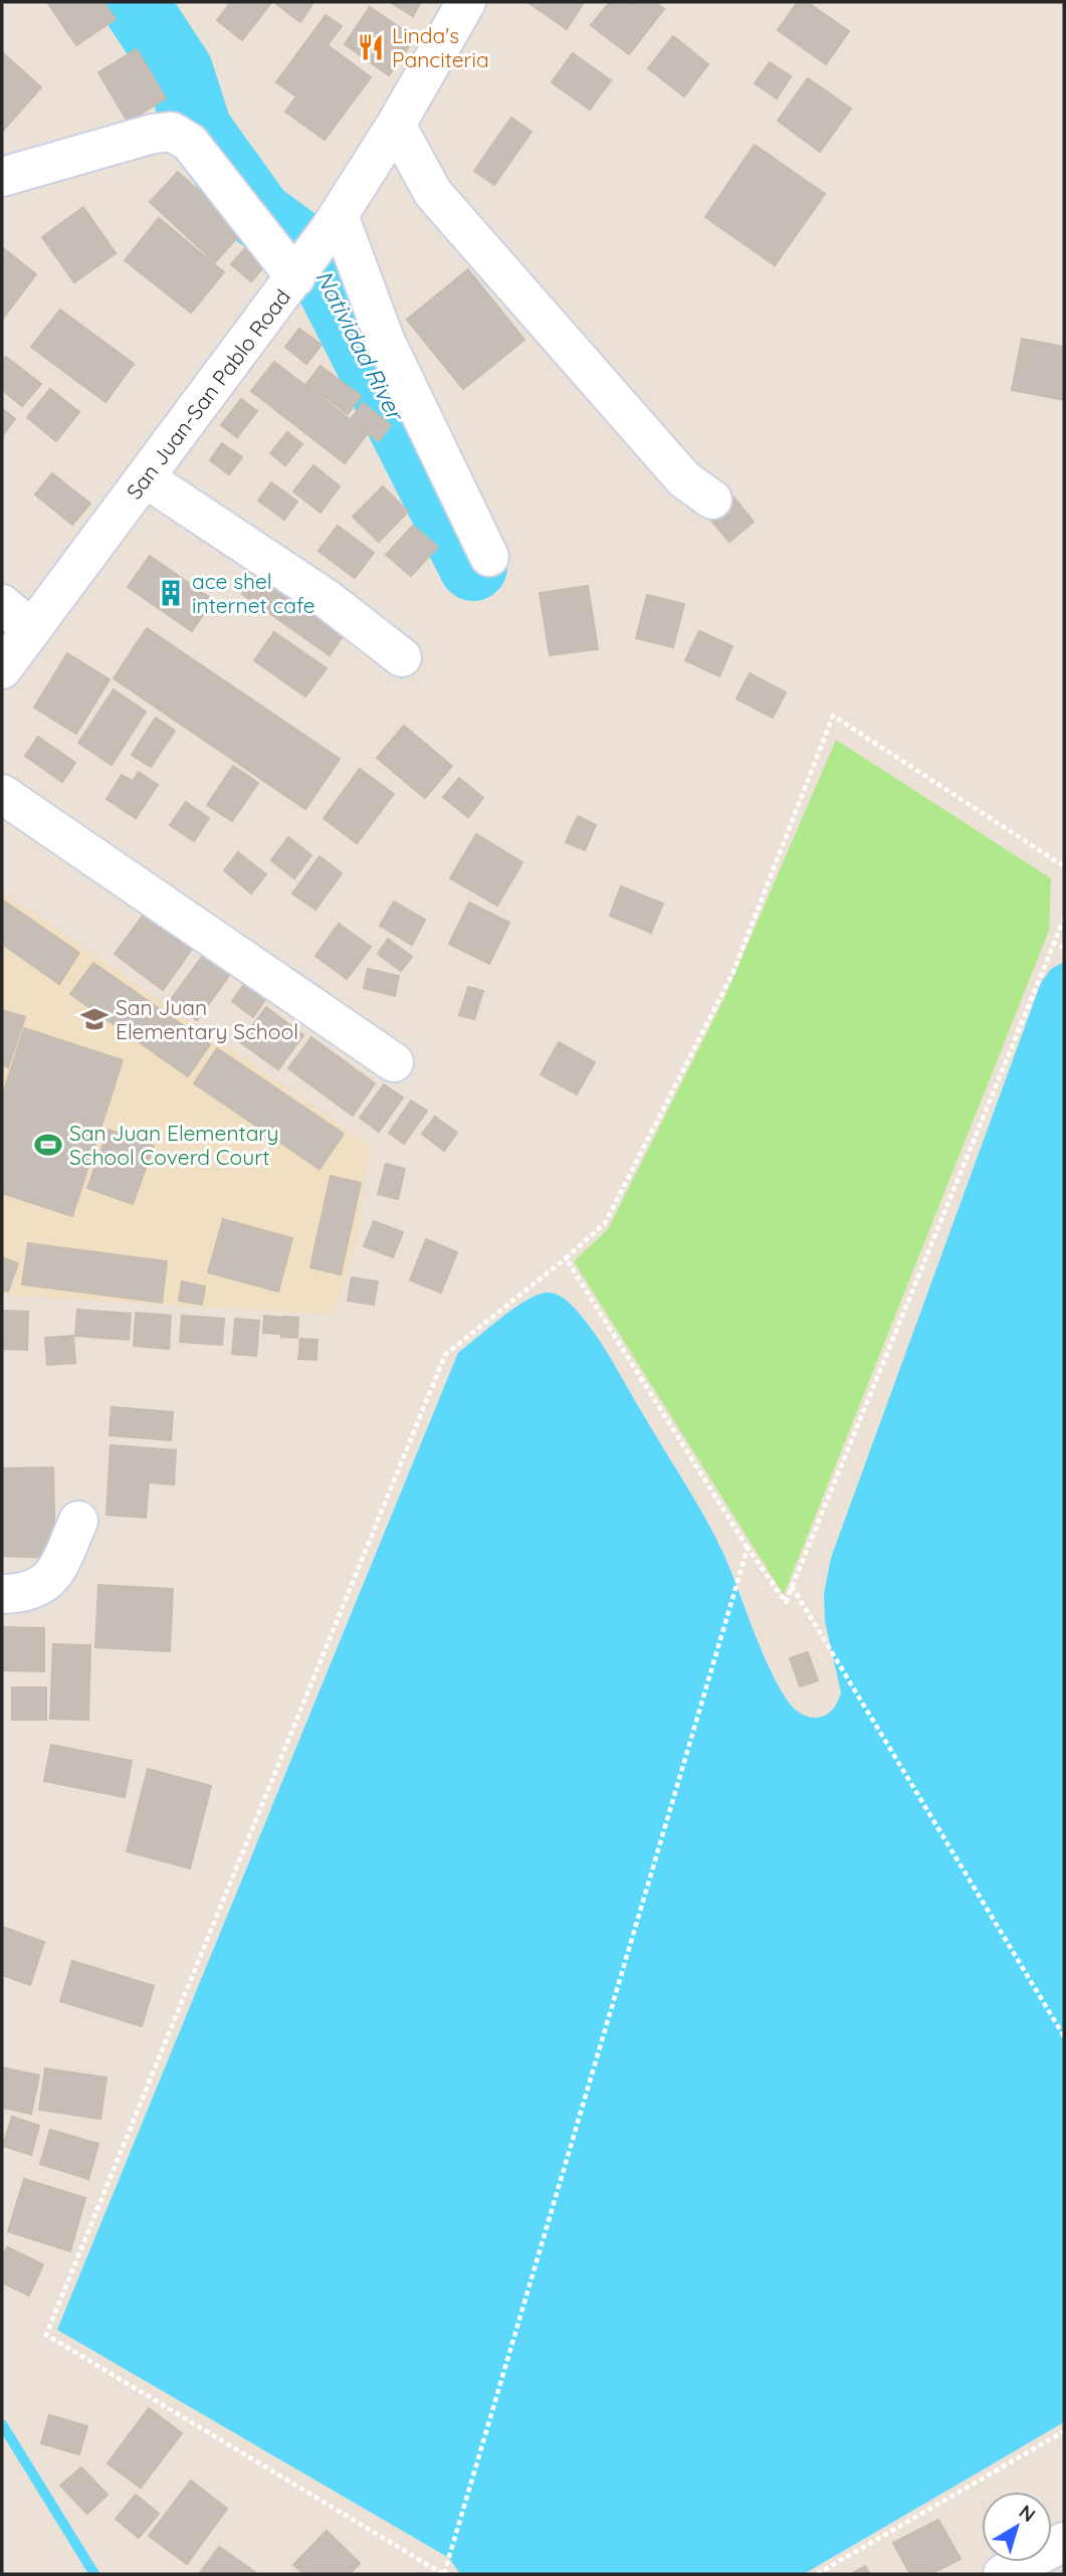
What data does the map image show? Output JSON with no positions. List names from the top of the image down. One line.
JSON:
{"streets":{"street":["San Juan-San Pablo Road"]},"water":["Natividad River"],"places":{"restaurant":["Linda's Panciteria"],"building":["ace shel internet cafe"],"school or university":["San Juan Elementary School"],"sports":["San Juan Elementary School Coverd Court"]},"north":"top right"}
